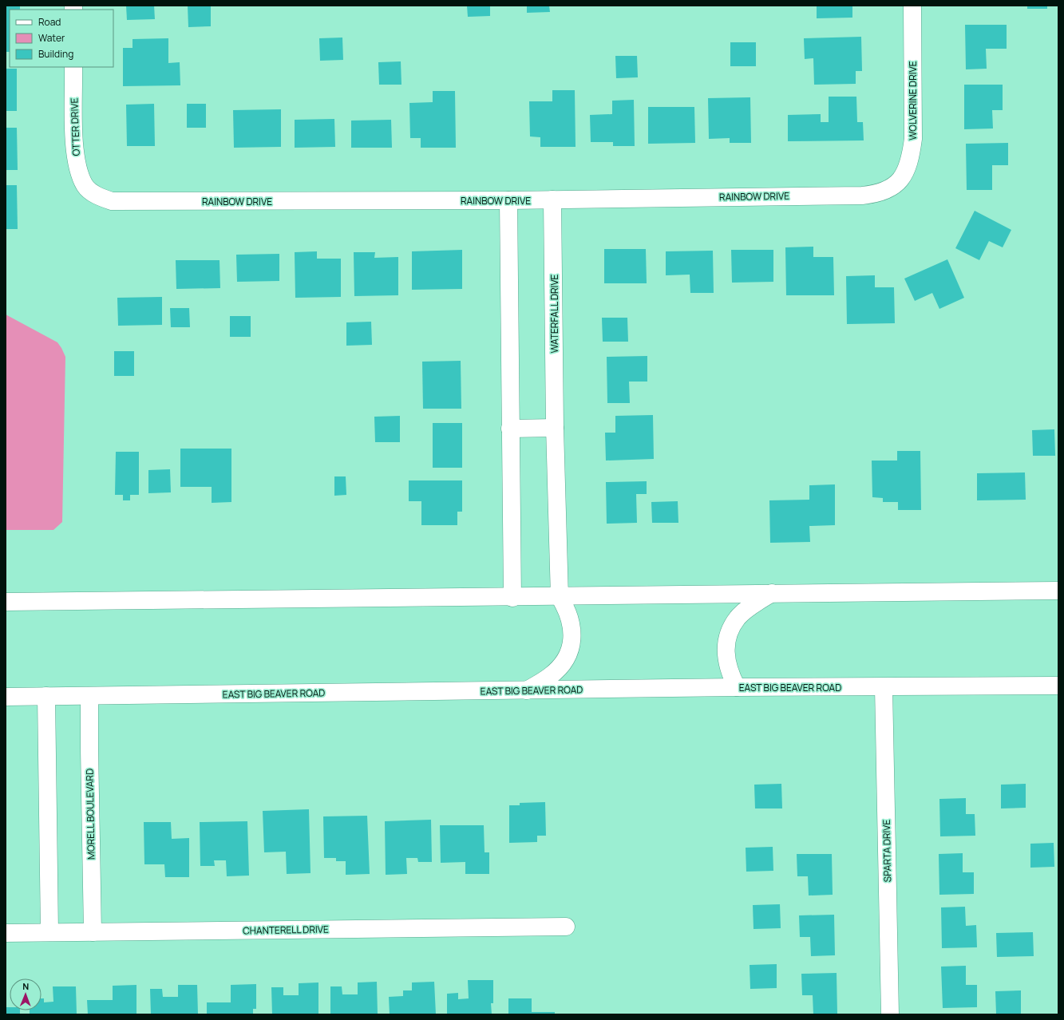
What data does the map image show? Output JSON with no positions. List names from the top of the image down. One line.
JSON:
{"streets":{"street":["WOLVERINE DRIVE","OTTER DRIVE","RAINBOW DRIVE","WATERFALL DRIVE","EAST BIG BEAVER ROAD","MORELL BOULEVARD","SPARTA DRIVE","CHANTERELL DRIVE"]},"crossings":[["WOLVERINE DRIVE","RAINBOW DRIVE"],["OTTER DRIVE","RAINBOW DRIVE"],["RAINBOW DRIVE","WATERFALL DRIVE"],["EAST BIG BEAVER ROAD","MORELL BOULEVARD"],["EAST BIG BEAVER ROAD","SPARTA DRIVE"],["MORELL BOULEVARD","CHANTERELL DRIVE"]],"legend":["Road","Water","Building"],"north":"top"}
